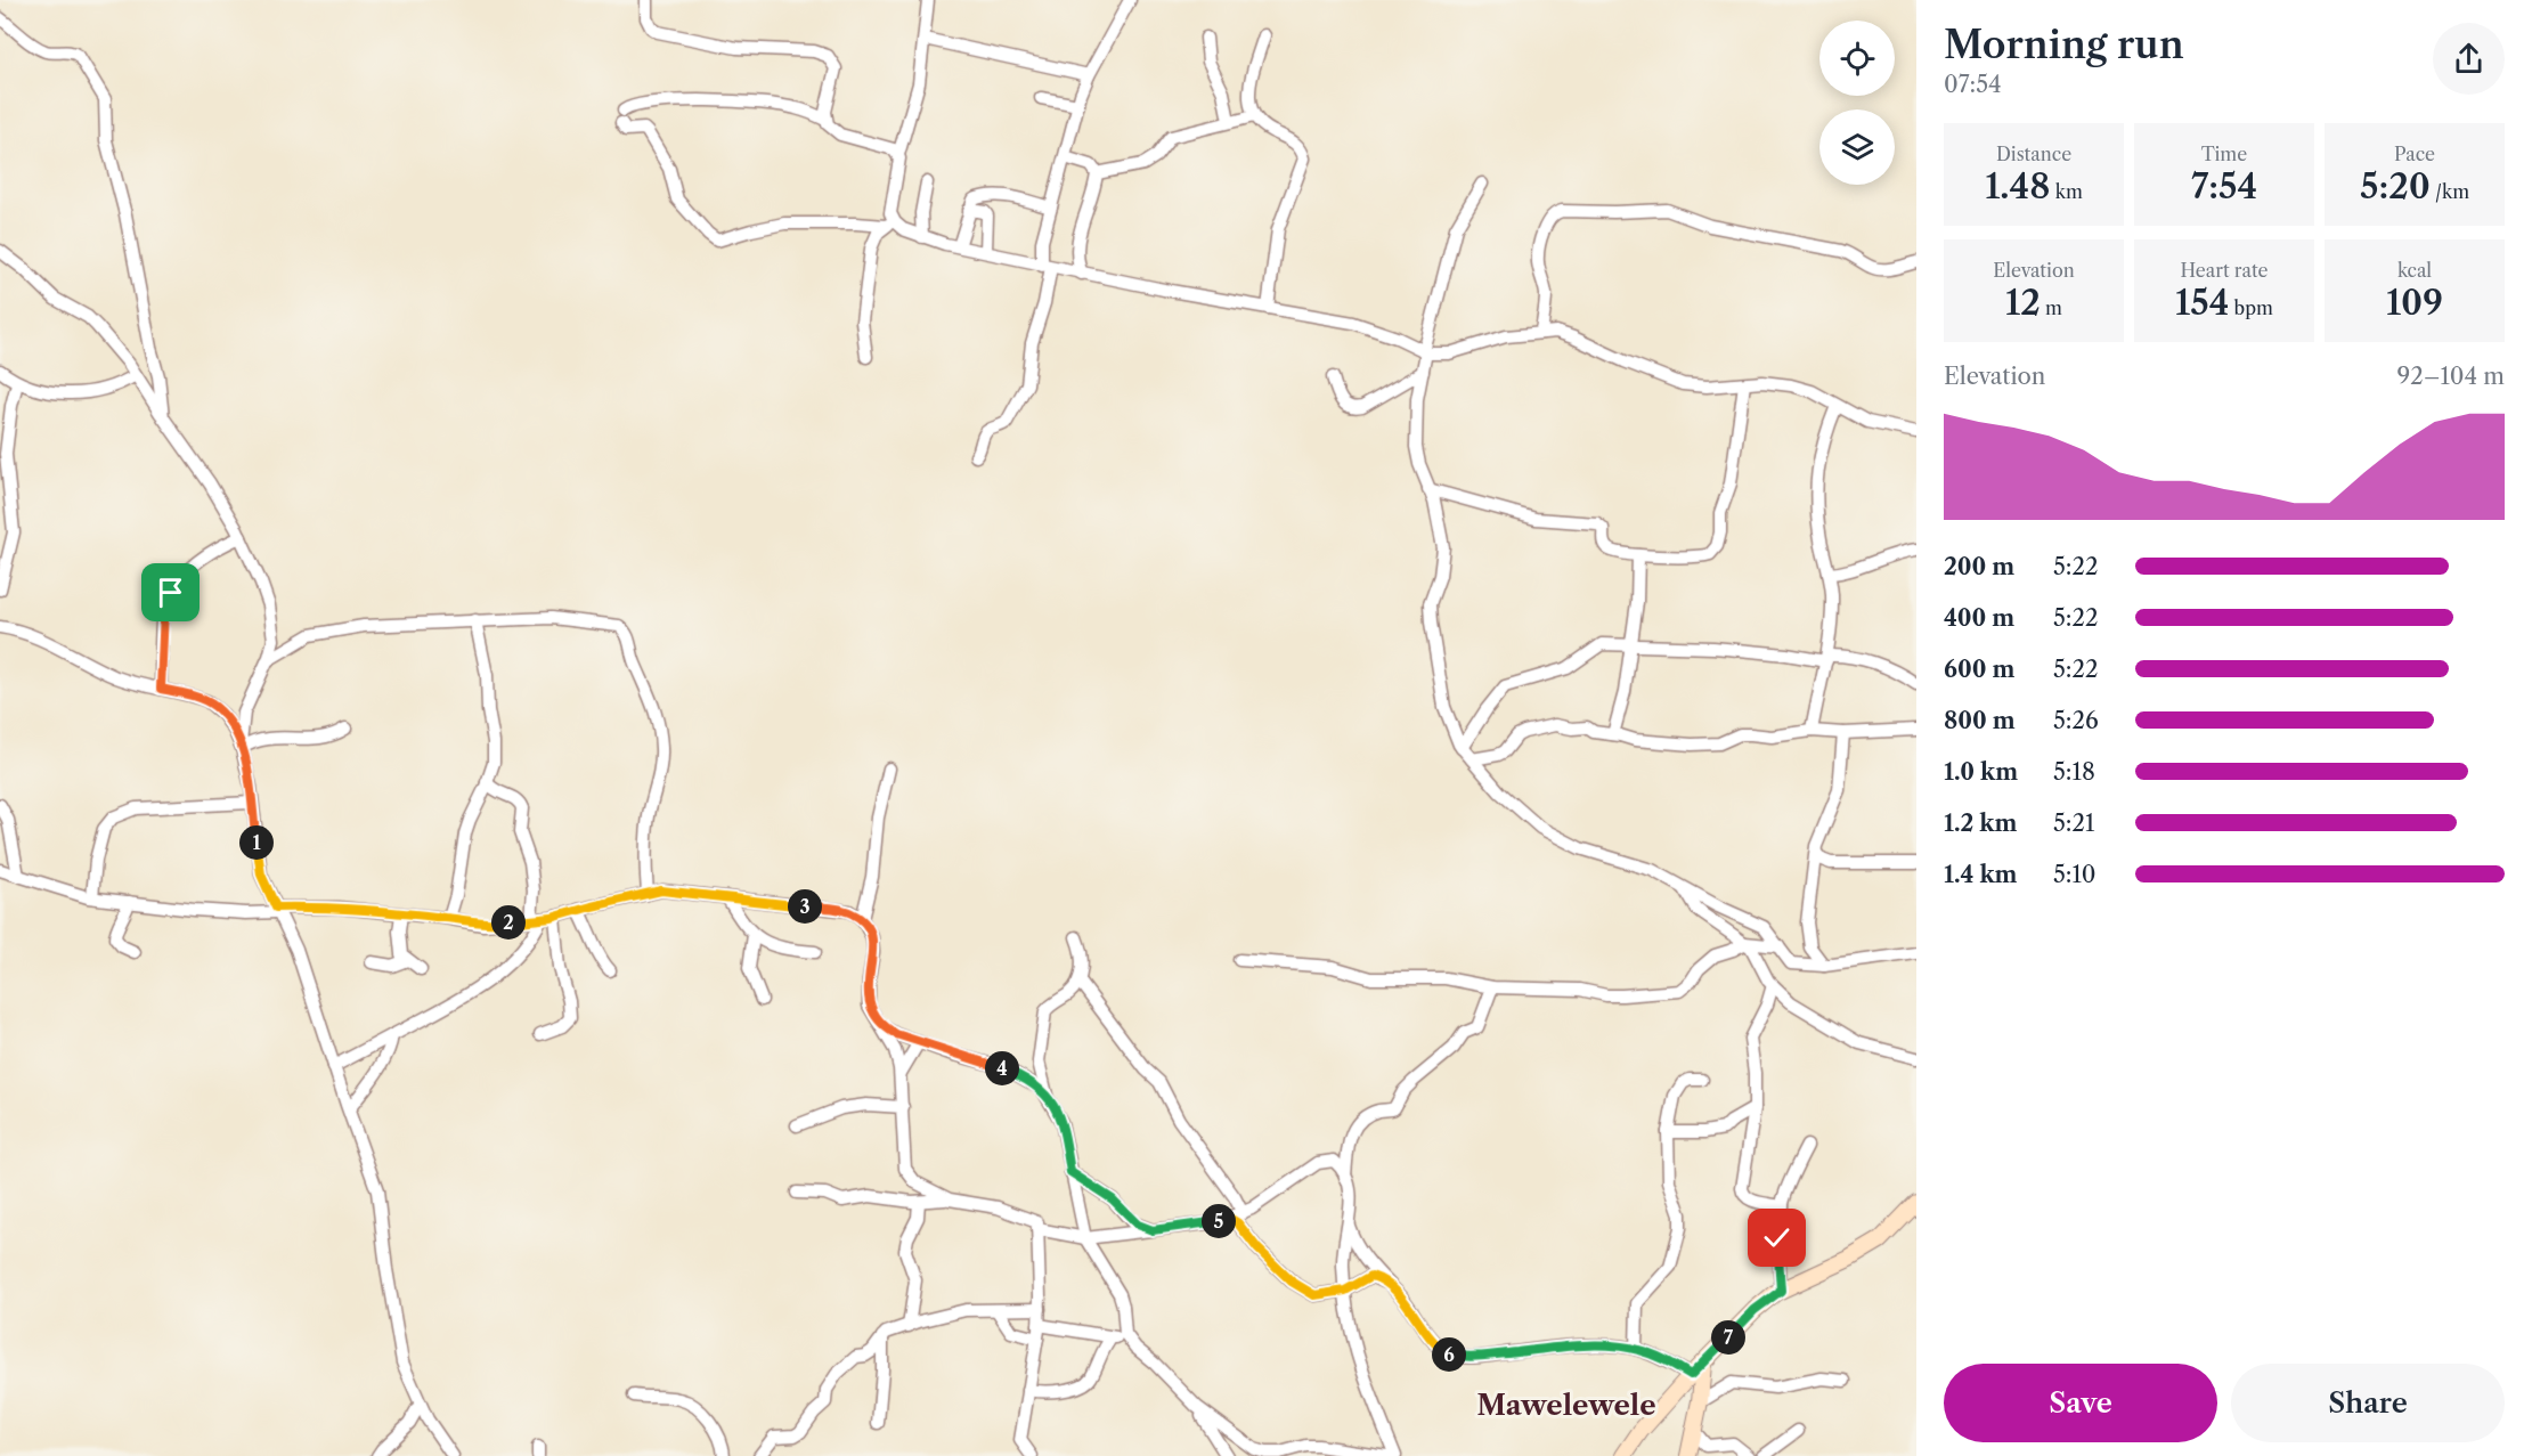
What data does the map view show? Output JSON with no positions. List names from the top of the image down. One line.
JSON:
{"districts":["Mawelewele"],"page":{"heading":["Morning run","07:54"],"stats":[["Distance","1.48 km"],["Time","7:54"],["Pace","5:20 /km"],["Elevation","12 m"],["Heart rate","154 bpm"],["kcal","109"]],"chart":["Elevation","92–104 m"],"list":[{"name":"200 m","note":"5:22"},{"name":"400 m","note":"5:22"},{"name":"600 m","note":"5:22"},{"name":"800 m","note":"5:26"},{"name":"1.0 km","note":"5:18"},{"name":"1.2 km","note":"5:21"},{"name":"1.4 km","note":"5:10"}],"pins":["1","3","2","4","5","7","6"],"buttons":["Save","Share"]}}
